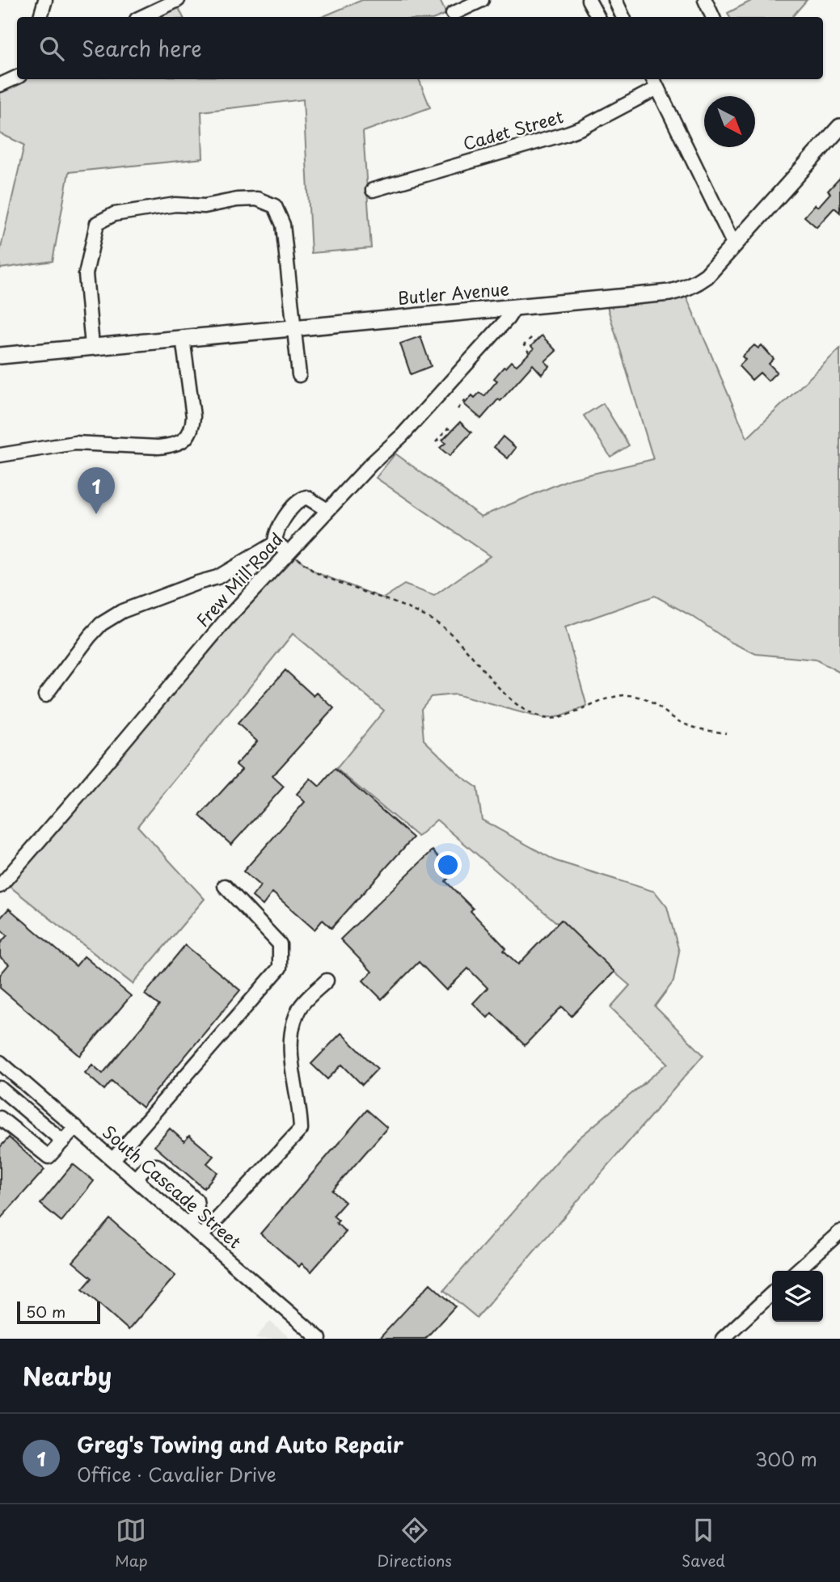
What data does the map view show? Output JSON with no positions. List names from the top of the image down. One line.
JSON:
{"streets":{"main road":["Butler Avenue"],"street":["Cadet Street","Frew Mill Road","South Cascade Street"]},"crossings":[["Butler Avenue","Frew Mill Road"]],"scale_bar":"50 m","north":"bottom right","page":{"search":"Search here","pins":"1","scale":"50 m","heading":"Nearby","list":[{"mark":"1","name":"Greg's Towing and Auto Repair","note":"Office · Cavalier Drive","value":"300 m"}],"nav":["Map","Directions","Saved"]}}
